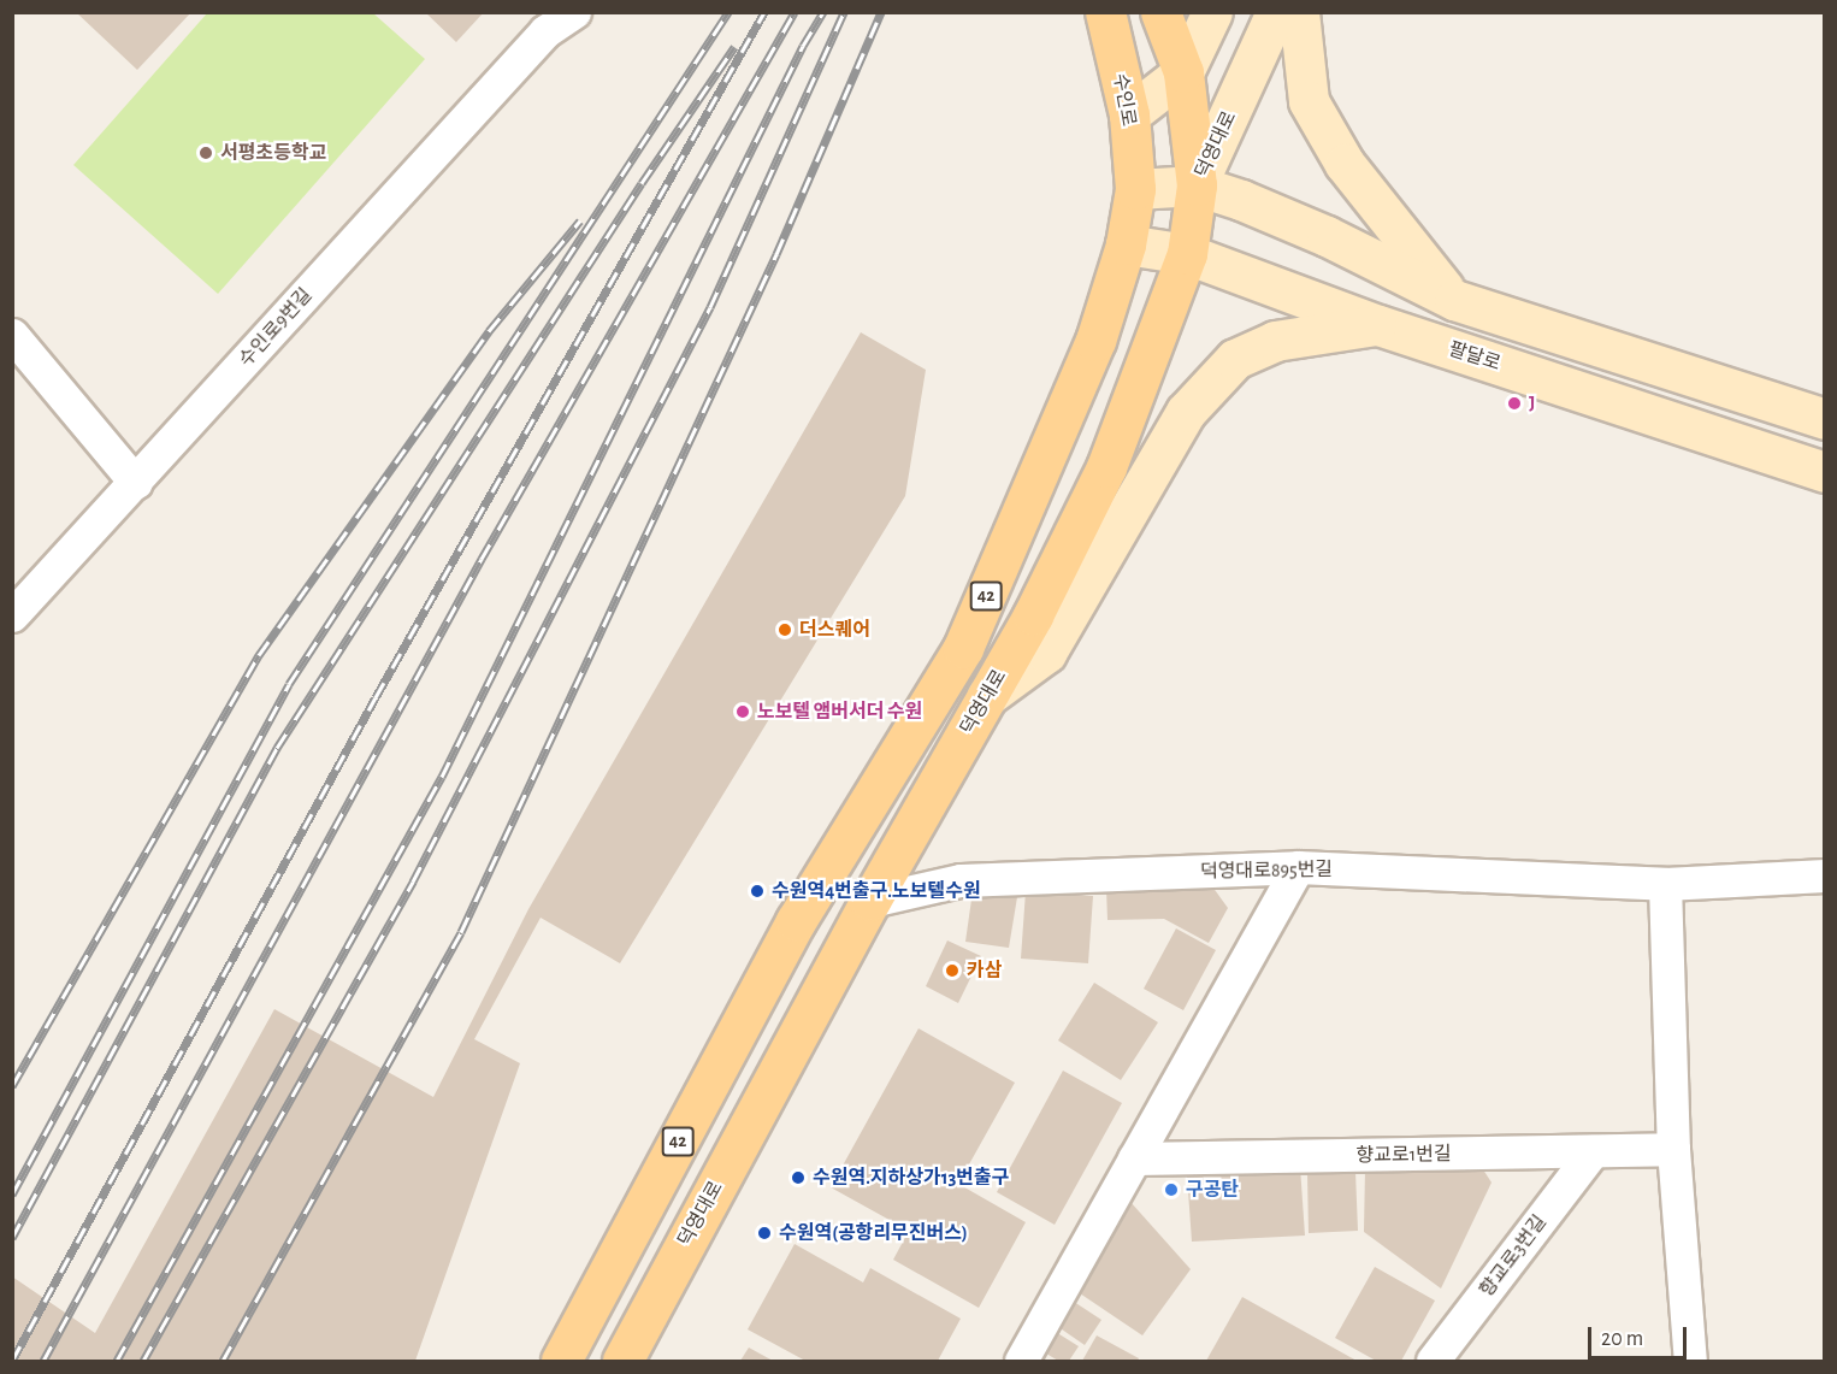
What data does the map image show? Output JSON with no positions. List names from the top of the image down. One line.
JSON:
{"streets":{"main road":["수인로","덕영대로","팔달로","42"],"street":["수인로9번길","덕영대로895번길","향교로1번길","향교로3번길"]},"crossings":[["수인로","42"],["덕영대로","팔달로"],["덕영대로","42"],["덕영대로","덕영대로895번길"],["팔달로","42"],["향교로1번길","향교로3번길"]],"places":["서평초등학교","J","더스퀘어","노보텔 앰버서더 수원","수원역4번출구.노보텔수원","카삼","수원역.지하상가13번출구","구공탄","수원역(공항리무진버스)"],"scale_bar":"20 m"}
